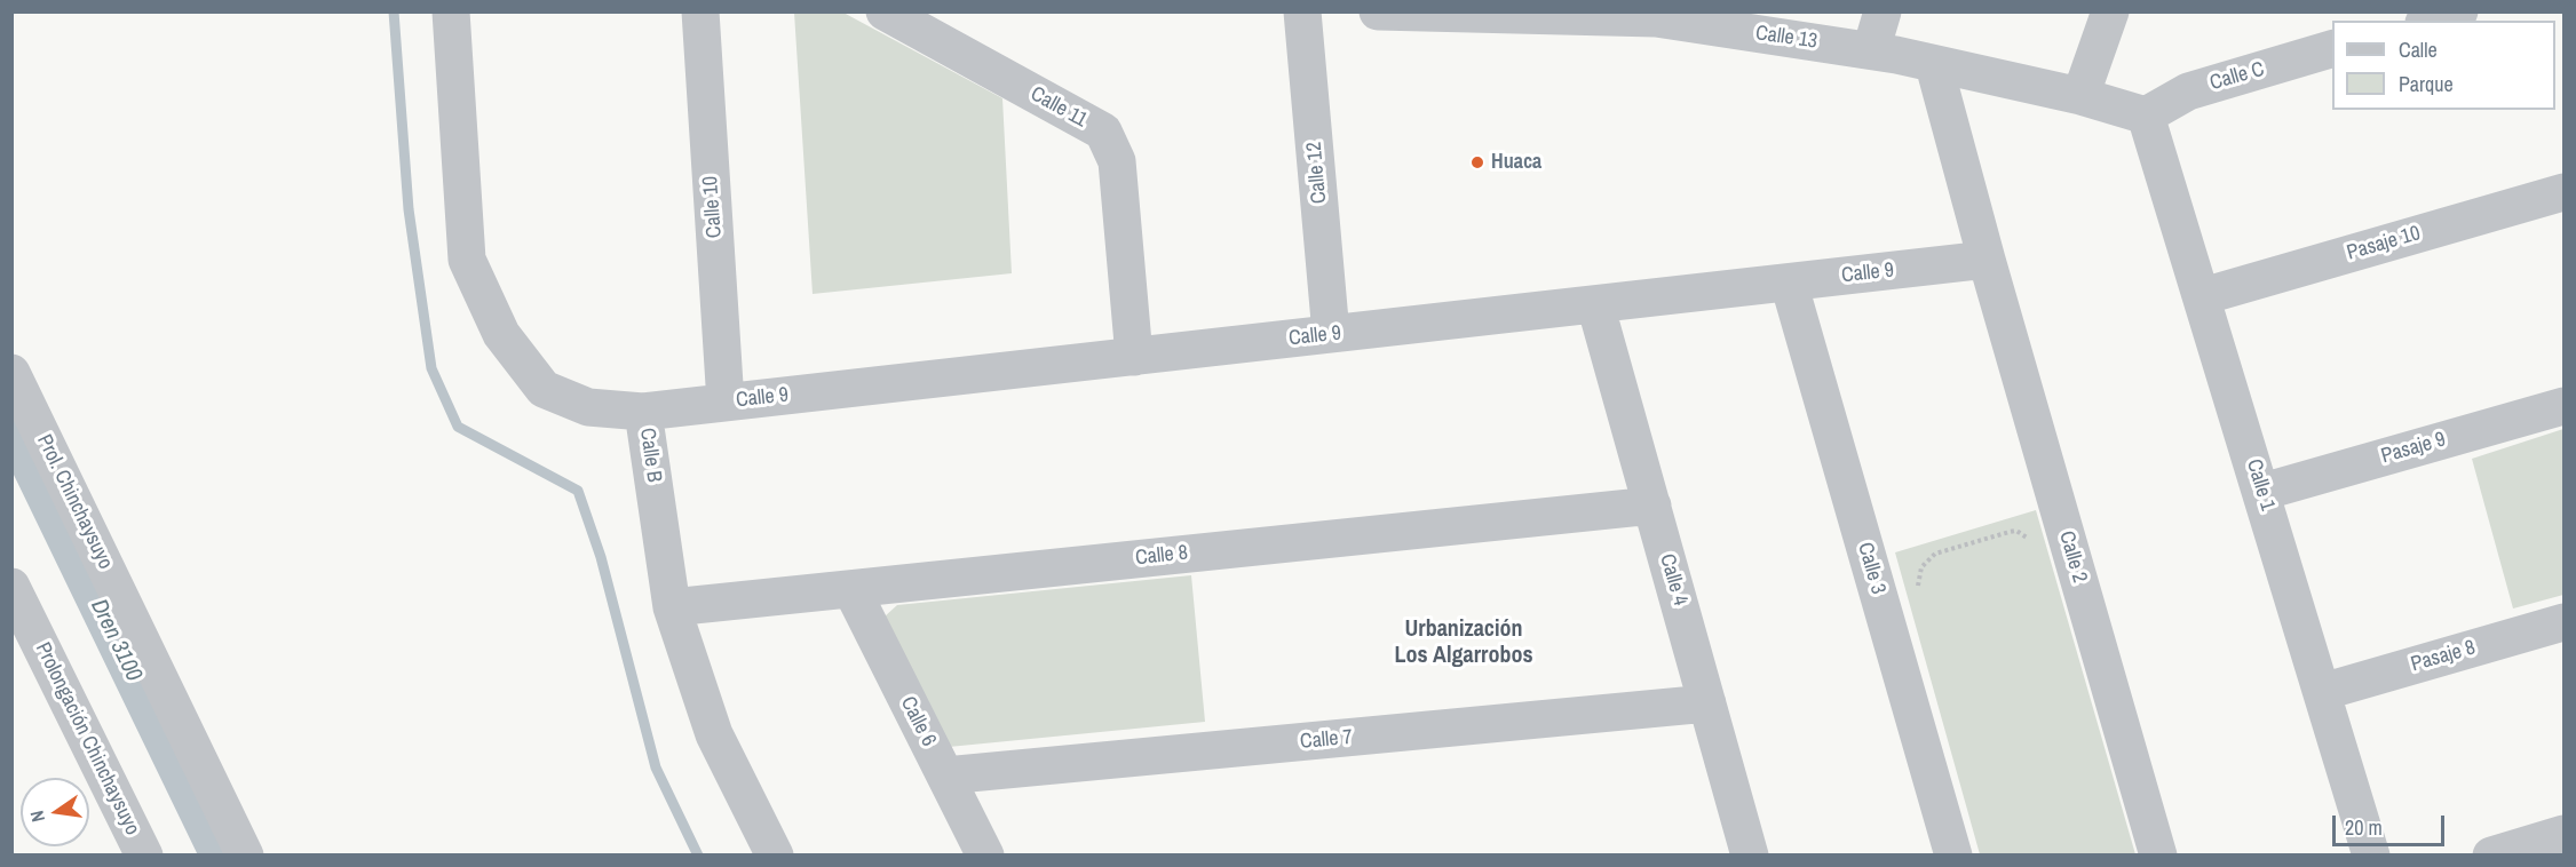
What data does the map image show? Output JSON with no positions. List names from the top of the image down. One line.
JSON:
{"streets":{"street":["Calle 13","Calle C","Calle 11","Calle 12","Calle 10","Pasaje 10","Calle 9","Pasaje 9","Calle B","Calle 1","Prol. Chinchaysuyo","Calle 8","Calle 2","Calle 3","Calle 4","Pasaje 8","Calle 6","Prolongación Chinchaysuyo","Calle 7"]},"crossings":[["Calle 13","Calle C"],["Calle 13","Calle 1"],["Calle 13","Calle 2"],["Calle C","Calle 1"],["Calle 11","Calle 9"],["Calle 12","Calle 9"],["Calle 10","Calle 9"],["Pasaje 10","Calle 1"],["Calle 9","Calle B"],["Calle 9","Calle 2"],["Calle 9","Calle 3"],["Calle 9","Calle 4"],["Pasaje 9","Calle 1"],["Calle B","Calle 8"],["Calle 1","Pasaje 8"],["Calle 8","Calle 4"],["Calle 8","Calle 6"],["Calle 4","Calle 7"],["Calle 6","Calle 7"]],"districts":["Urbanización Los Algarrobos"],"water":["Dren 3100"],"places":["Huaca"],"legend":["Calle","Parque"],"scale_bar":"20 m","north":"left"}
